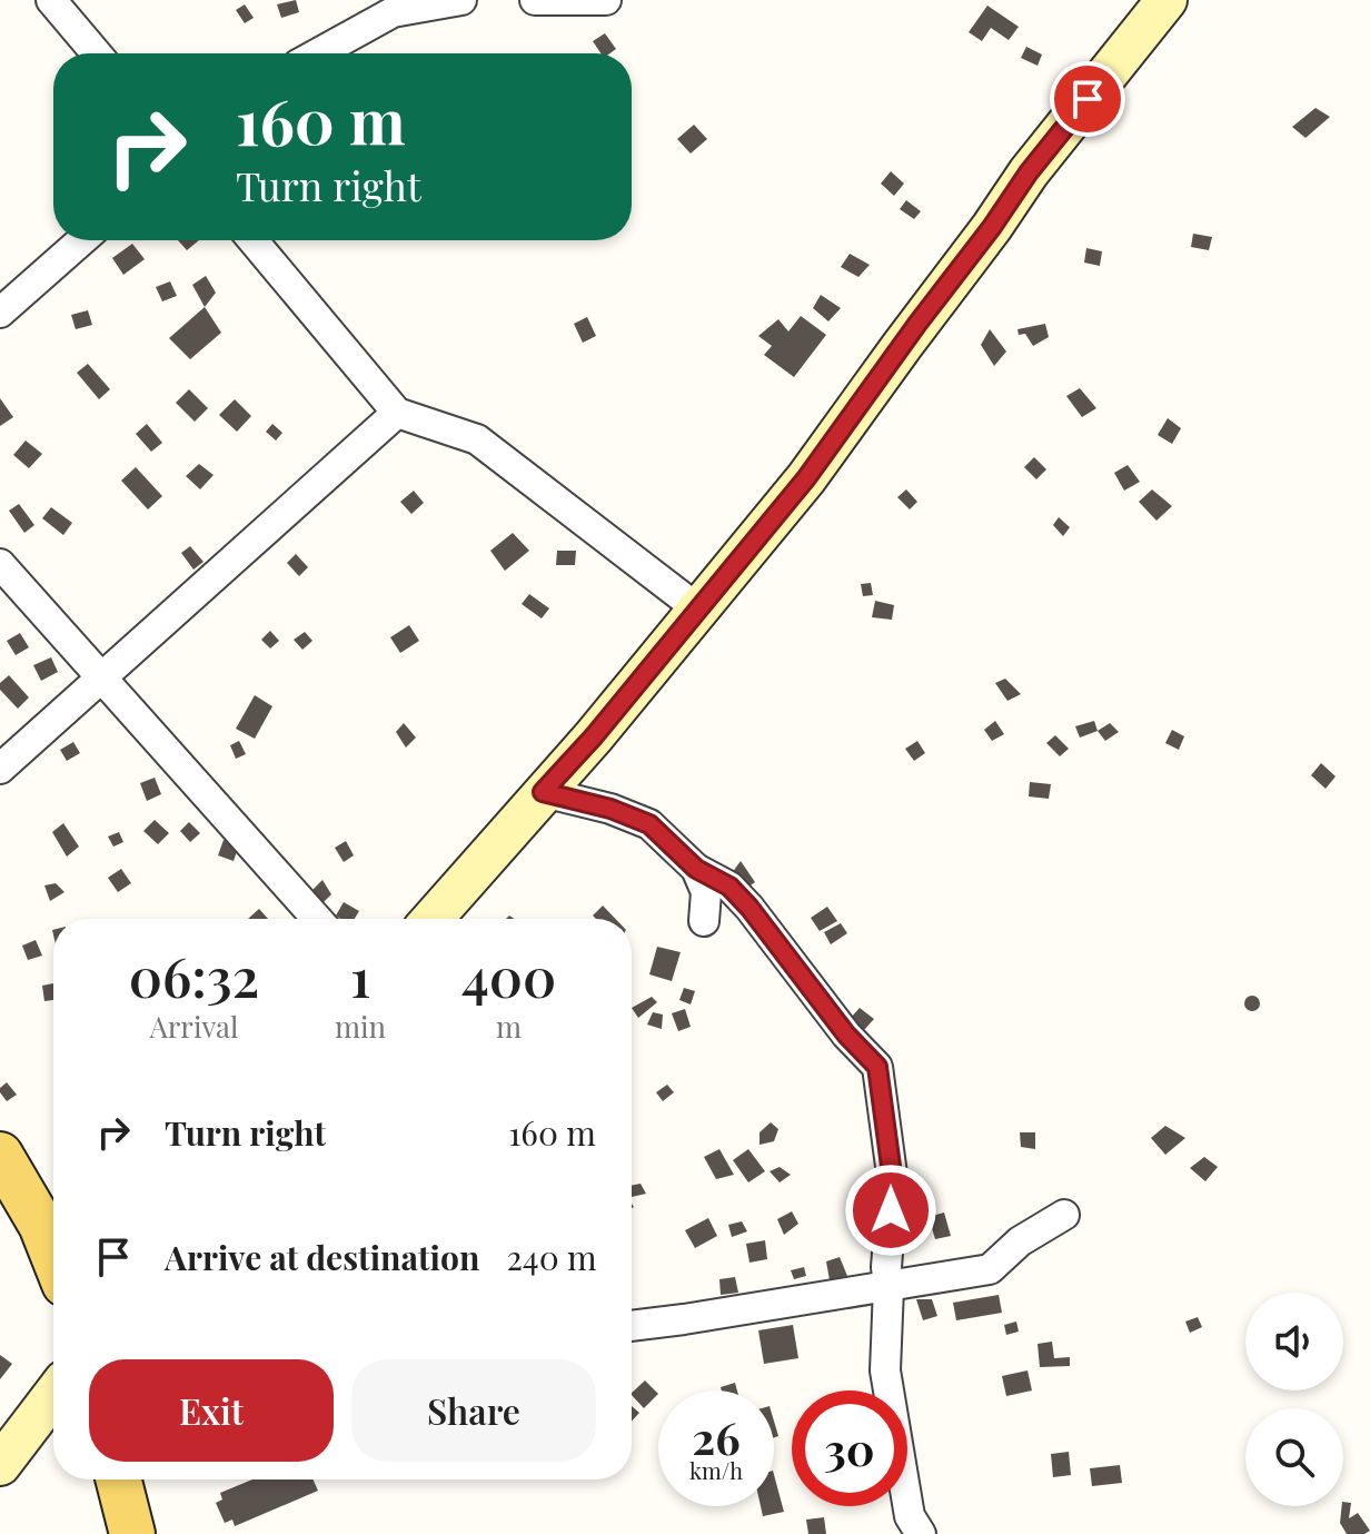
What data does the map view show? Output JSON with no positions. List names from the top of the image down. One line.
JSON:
{"page":{"turn":["160 m","Turn right"],"eta":["06:32","Arrival","1","min","400","m"],"list":[{"name":"Turn right","value":"160 m"},{"name":"Arrive at destination","value":"240 m"}],"buttons":["Exit","Share"],"speed":"26 km/h","limit":"30"}}
